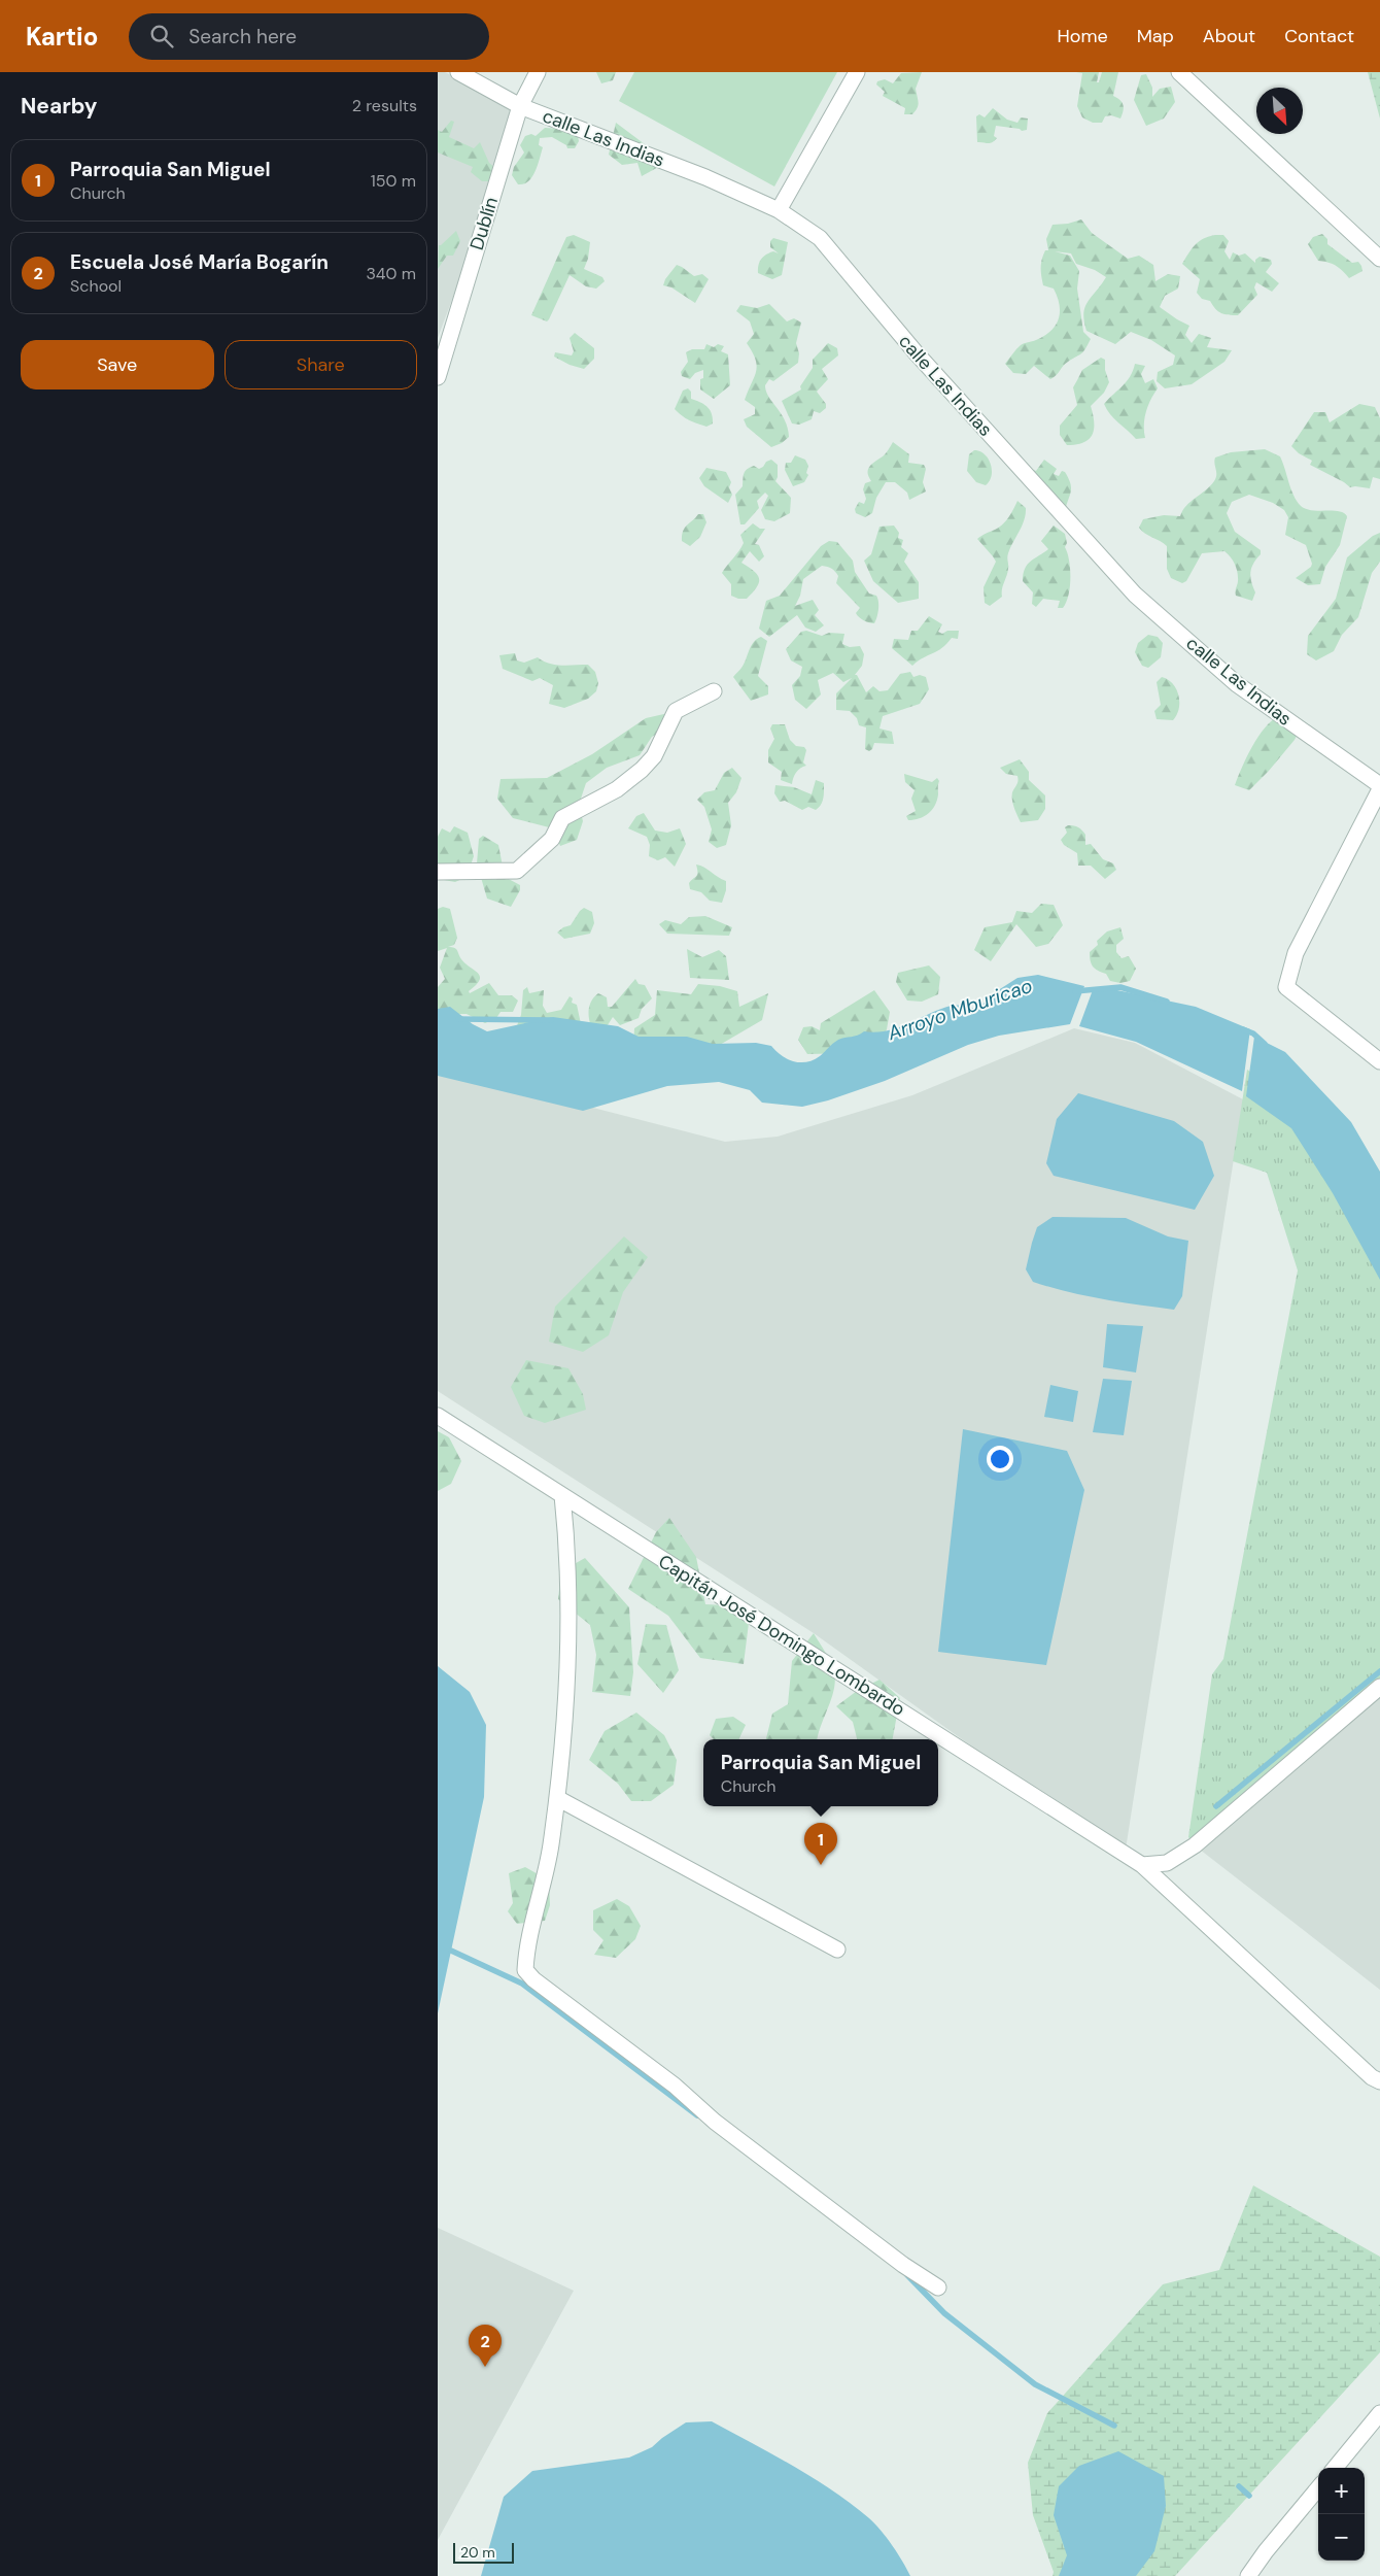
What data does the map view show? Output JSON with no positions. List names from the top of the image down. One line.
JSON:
{"streets":{"street":["calle Las Indias","Dublín","Capitán José Domingo Lombardo"]},"crossings":[["calle Las Indias","Dublín"]],"water":["Arroyo Mburicao"],"scale_bar":"20 m","north":"bottom right","page":{"header":"Kartio","search":"Search here","nav":["Home","Map","About","Contact"],"heading":["Nearby","2 results"],"list":[{"mark":"1","name":"Parroquia San Miguel","note":"Church","value":"150 m"},{"mark":"2","name":"Escuela José María Bogarín","note":"School","value":"340 m"}],"buttons":["Save","Share"],"popup":["Parroquia San Miguel","Church"],"pins":["1","2"],"map_buttons":["+","−"],"scale":"20 m"}}
